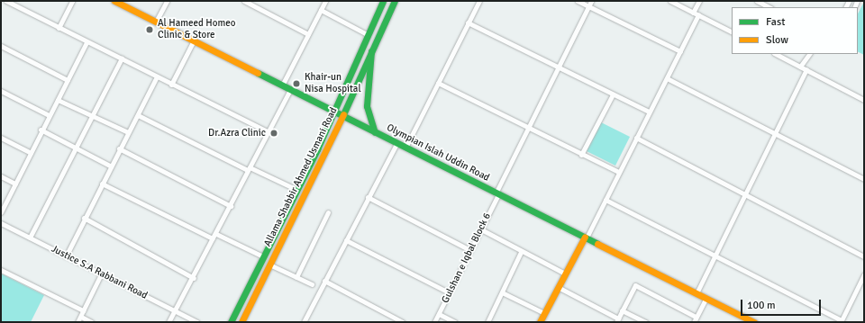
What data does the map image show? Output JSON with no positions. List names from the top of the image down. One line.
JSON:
{"streets":{"street":["Olympian Islah Uddin Road","Allama Shabbir Ahmed Usmani Road","Gulshan e Iqbal Block 6","Justice S.A Rabbani Road"]},"crossings":[["Olympian Islah Uddin Road","Allama Shabbir Ahmed Usmani Road"],["Olympian Islah Uddin Road","Gulshan e Iqbal Block 6"]],"places":["Al Hameed Homeo Clinic & Store","Khair-un Nisa Hospital","Dr.Azra Clinic"],"legend":["Fast","Slow"],"scale_bar":"100 m"}
